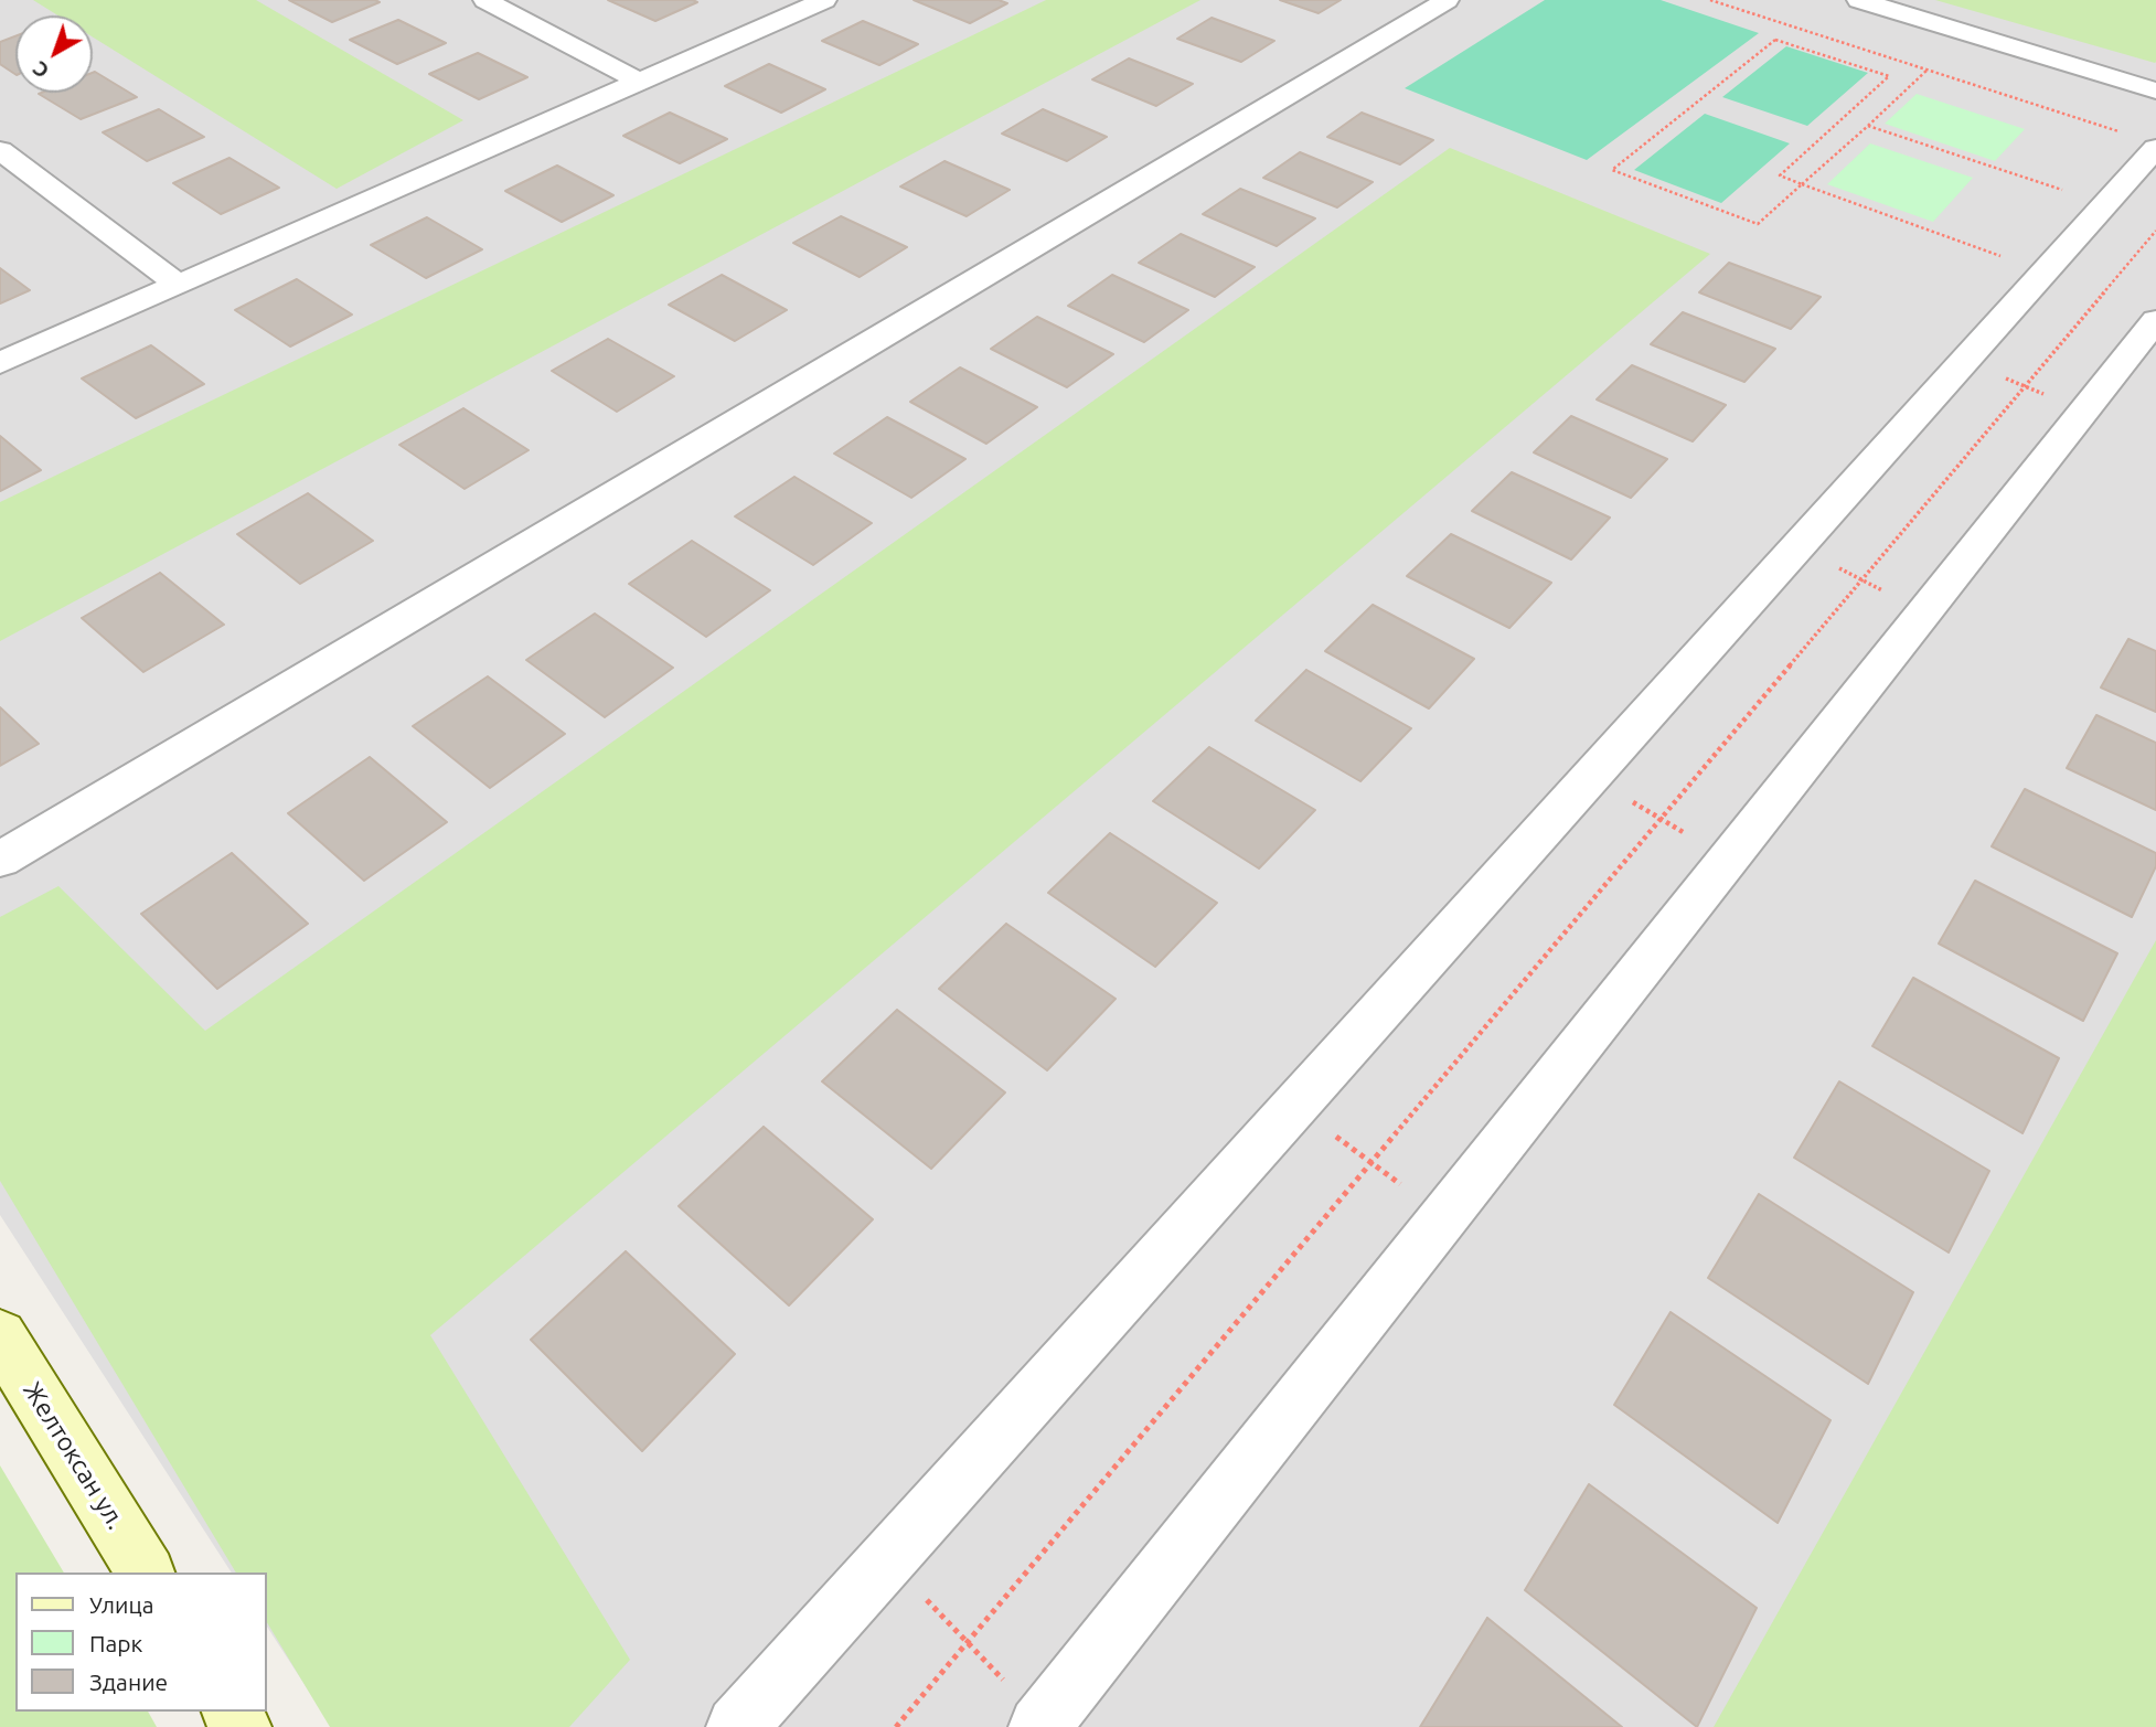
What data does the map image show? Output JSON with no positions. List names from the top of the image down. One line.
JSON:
{"streets":{"street":["Желтоксан ул."]},"legend":["Улица","Парк","Здание"],"north":"bottom left"}
